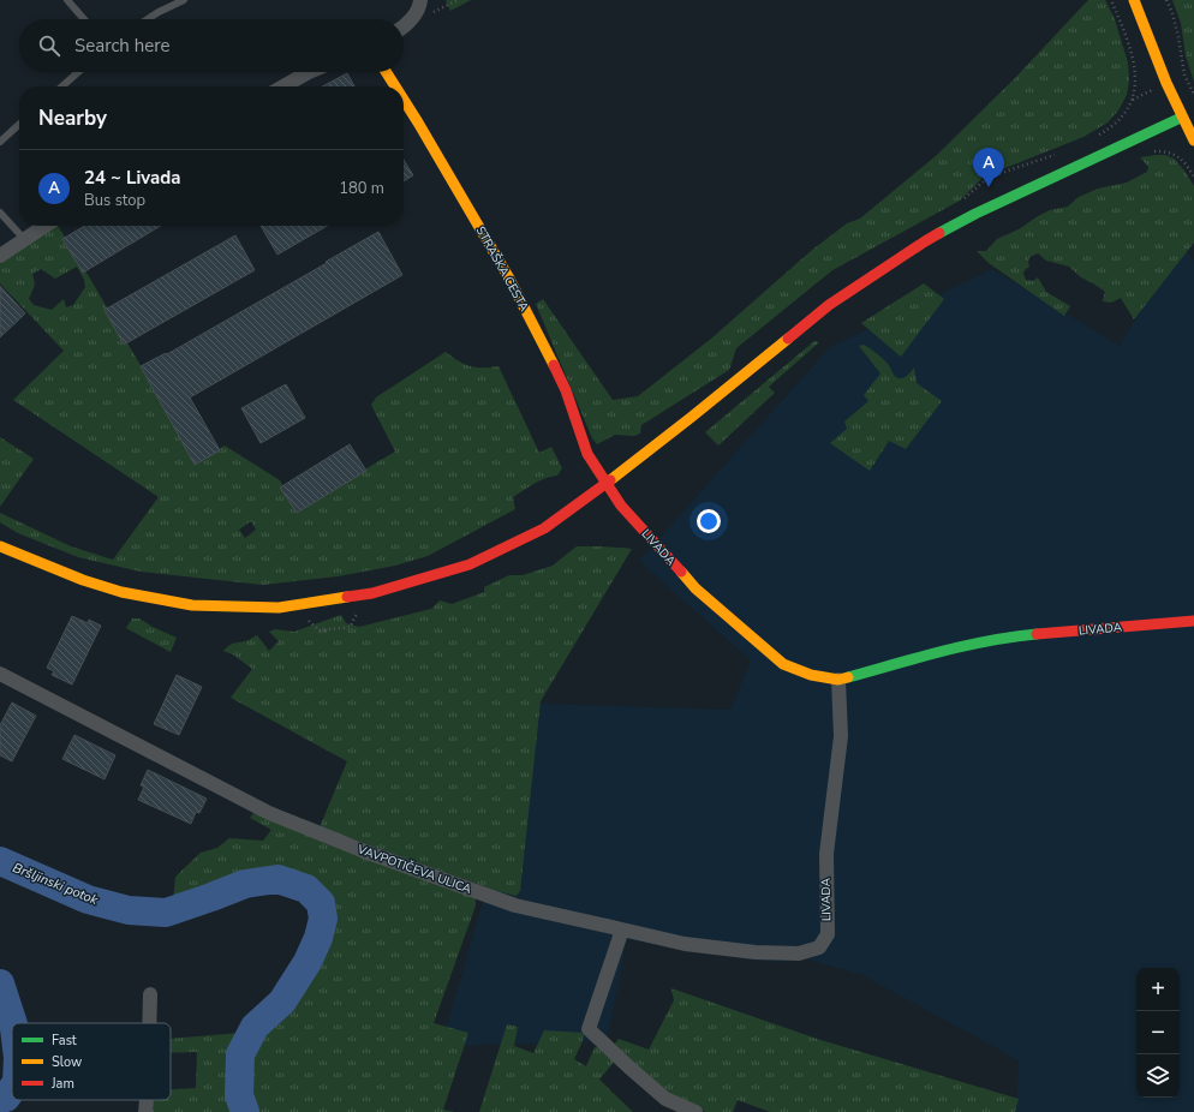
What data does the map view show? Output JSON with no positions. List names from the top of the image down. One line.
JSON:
{"streets":{"street":["STRAŠKA CESTA","LIVADA","VAVPOTIČEVA ULICA"]},"crossings":[["STRAŠKA CESTA","LIVADA"],["LIVADA","VAVPOTIČEVA ULICA"]],"water":["Bršljinski potok"],"legend":["Fast","Slow","Jam"],"page":{"search":"Search here","heading":"Nearby","pins":"A","list":[{"mark":"A","name":"24 ~ Livada","note":"Bus stop","value":"180 m"}],"map_buttons":["+","−"]}}
